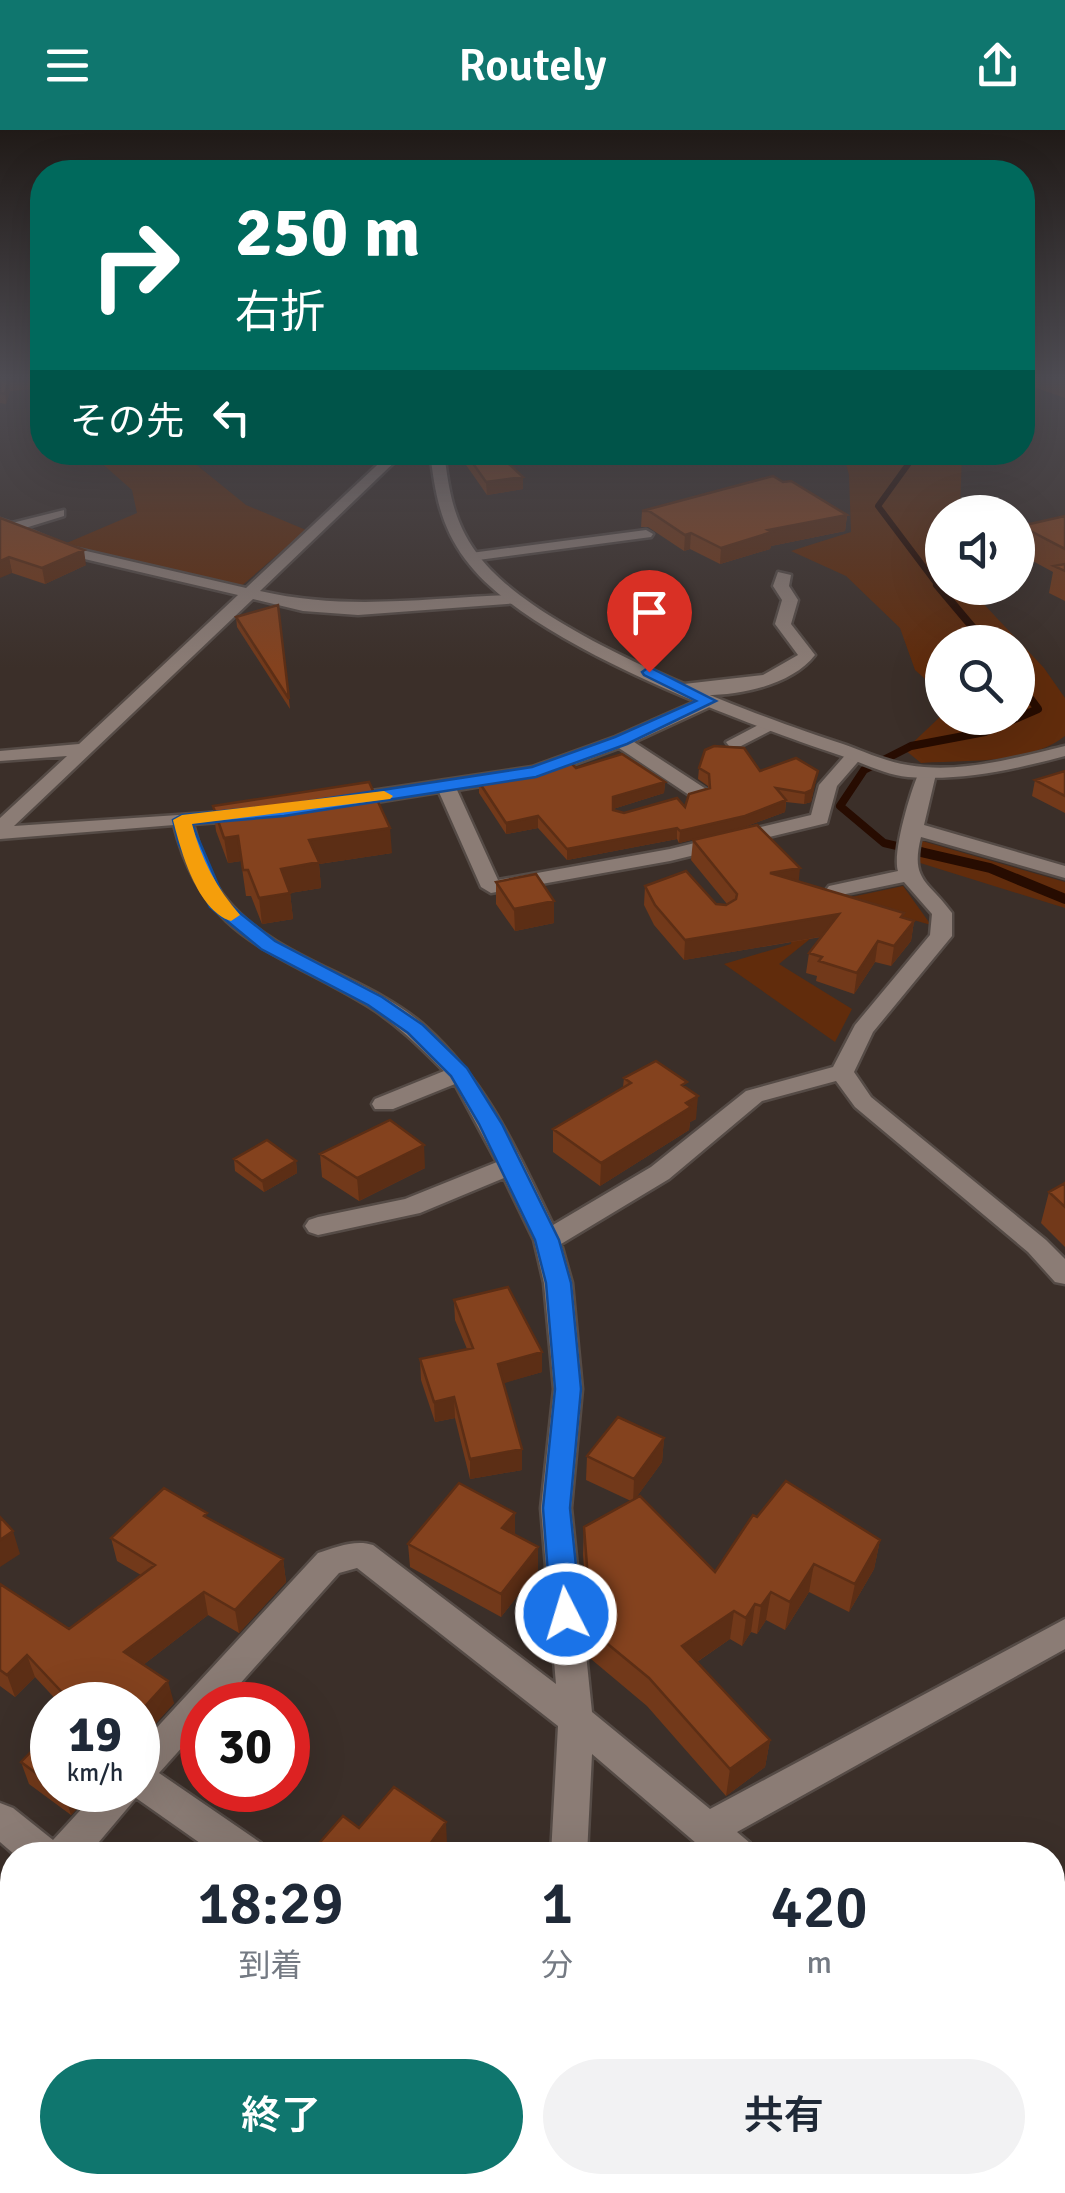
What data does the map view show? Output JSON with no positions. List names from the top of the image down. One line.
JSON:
{"page":{"header":"Routely","turn":["250 m","右折"],"then":"その先","speed":"19 km/h","limit":"30","eta":["18:29","到着","1","分","420","m"],"buttons":["終了","共有"]}}
